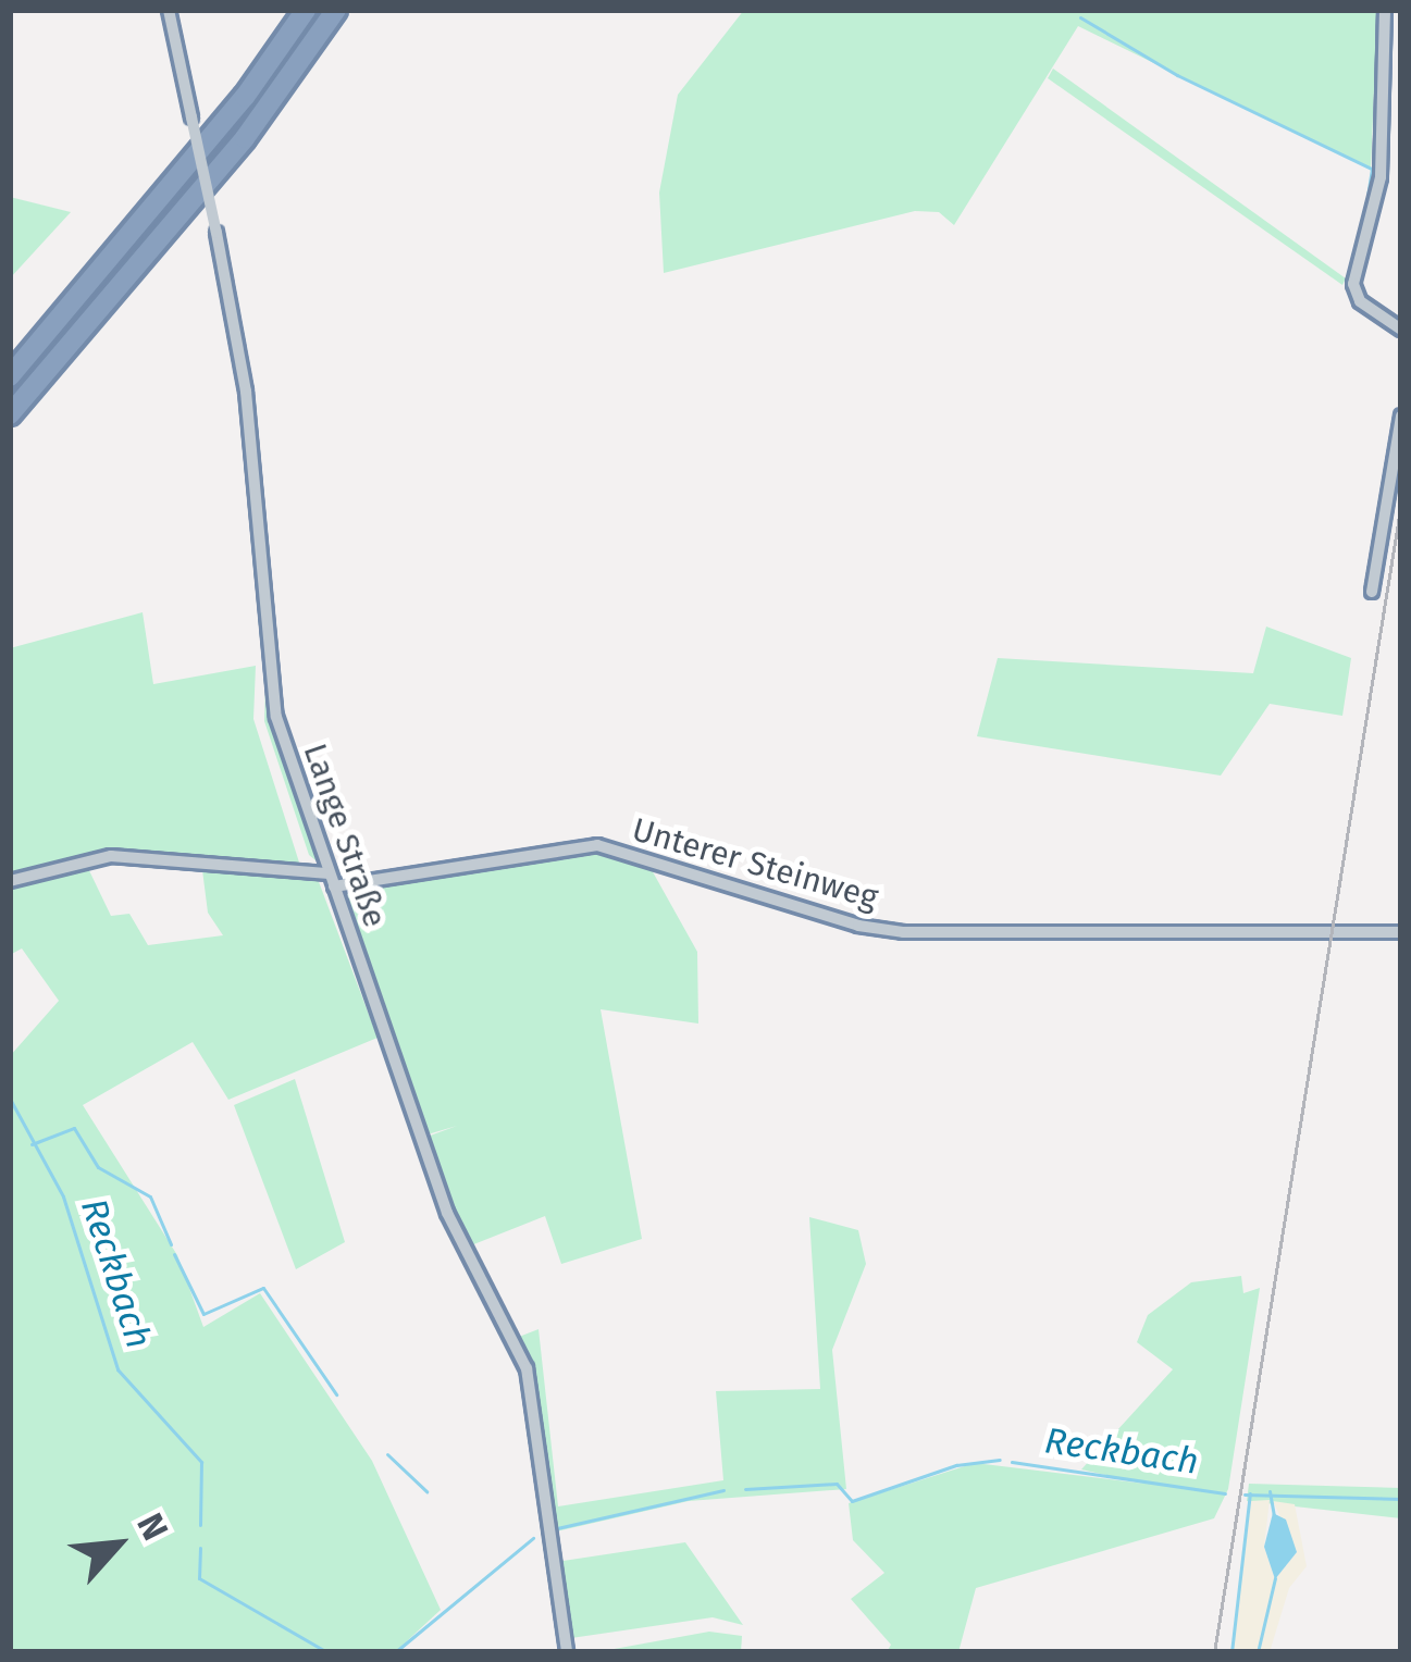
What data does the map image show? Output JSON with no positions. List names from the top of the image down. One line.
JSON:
{"streets":{"street":["Lange Straße","Unterer Steinweg"]},"crossings":[["Lange Straße","Unterer Steinweg"]],"water":["Reckbach"],"north":"top right"}
